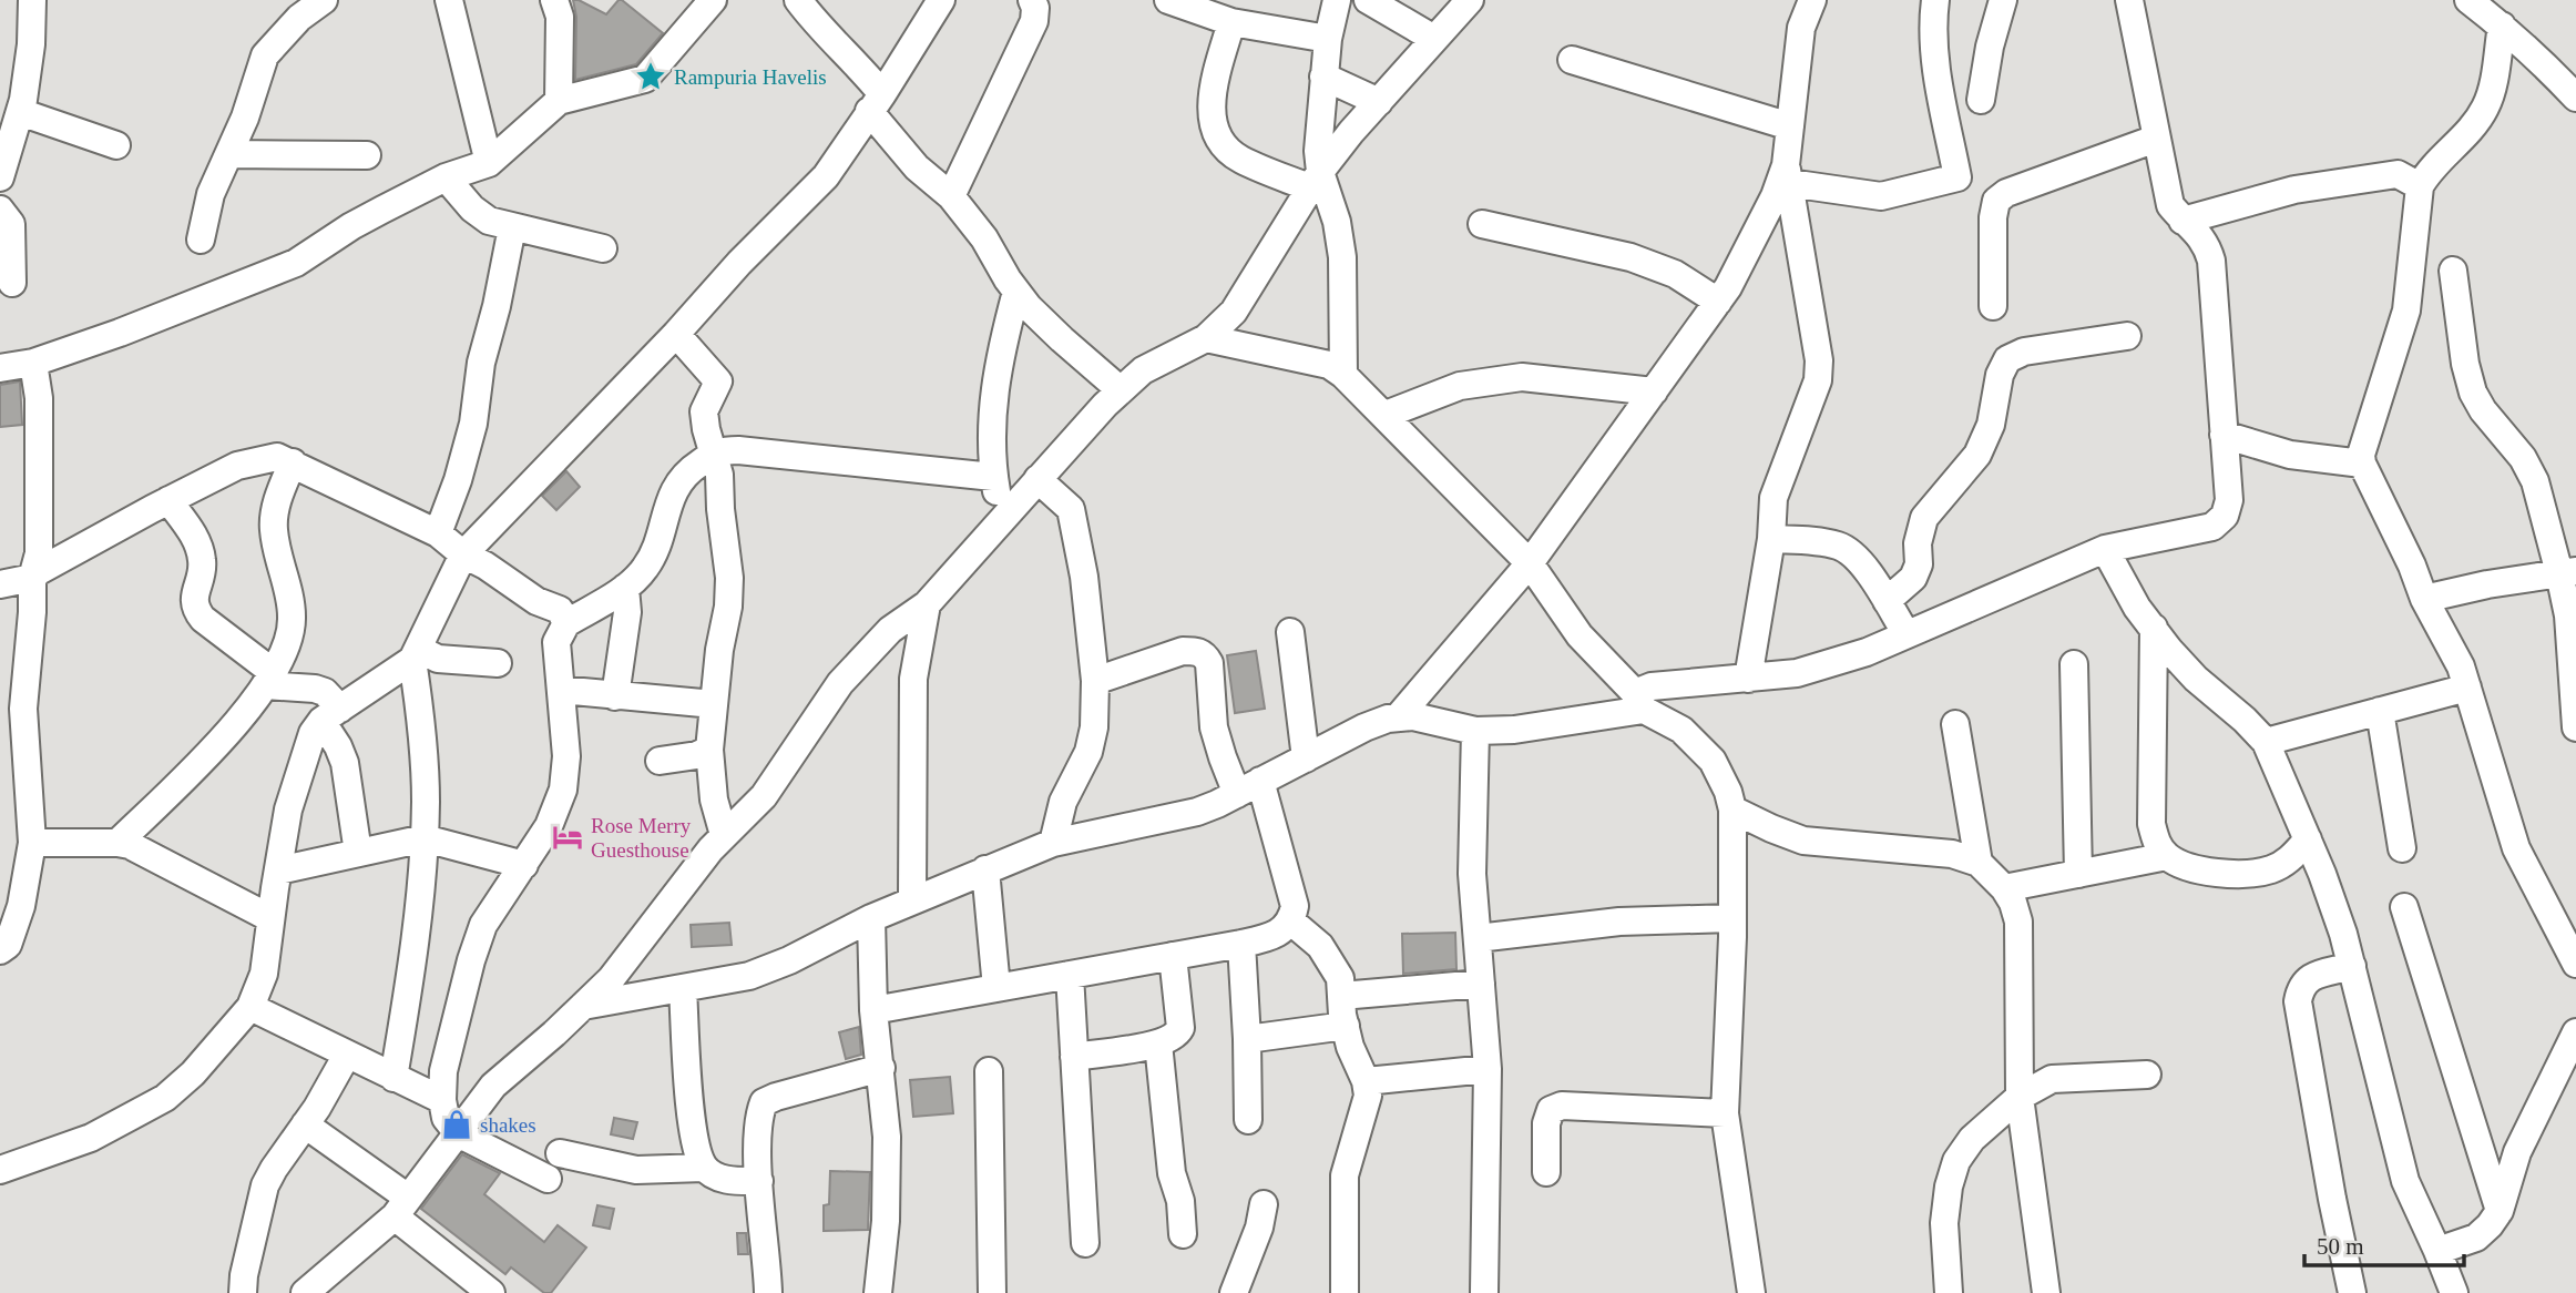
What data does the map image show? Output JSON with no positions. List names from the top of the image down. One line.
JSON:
{"places":{"place":["Rampuria Havelis"],"hotel":["Rose Merry Guesthouse"],"shop":["shakes"]},"scale_bar":"50 m"}
